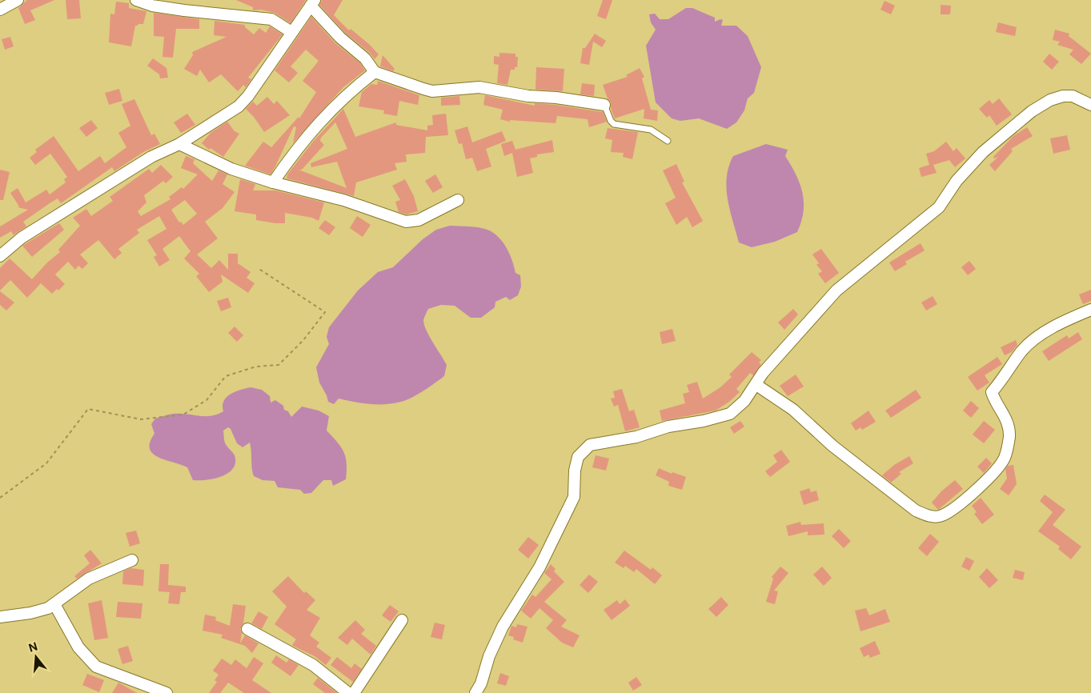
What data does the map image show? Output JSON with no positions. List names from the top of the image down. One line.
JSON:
{"north":"top"}
